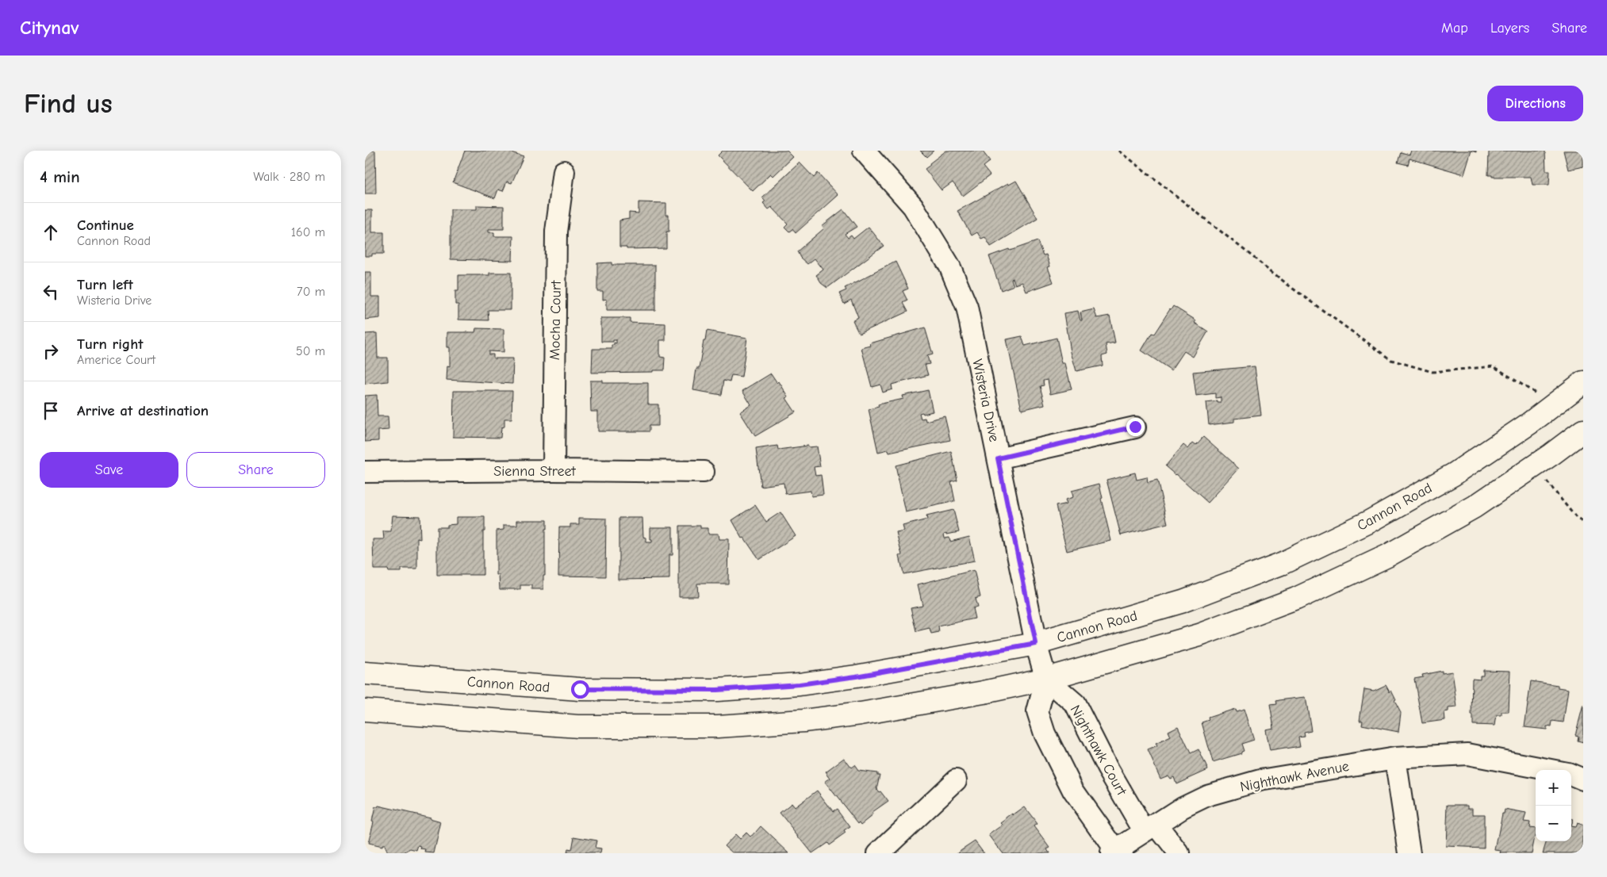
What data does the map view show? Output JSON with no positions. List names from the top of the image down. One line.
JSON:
{"streets":{"main road":["Cannon Road"],"street":["Mocha Court","Wisteria Drive","Sienna Street","Nighthawk Court","Nighthawk Avenue"]},"crossings":[["Mocha Court","Sienna Street"],["Wisteria Drive","Cannon Road"],["Wisteria Drive","Nighthawk Court"],["Nighthawk Court","Nighthawk Avenue"]],"page":{"header":"Citynav","nav":["Map","Layers","Share"],"buttons":["Directions",["Save","Share"]],"title":"Find us","heading":["4 min","Walk · 280 m"],"list":[["Continue","Cannon Road","160 m"],["Turn left","Wisteria Drive","70 m"],["Turn right","Americe Court","50 m"],"Arrive at destination"],"map_buttons":["+","−"]}}
